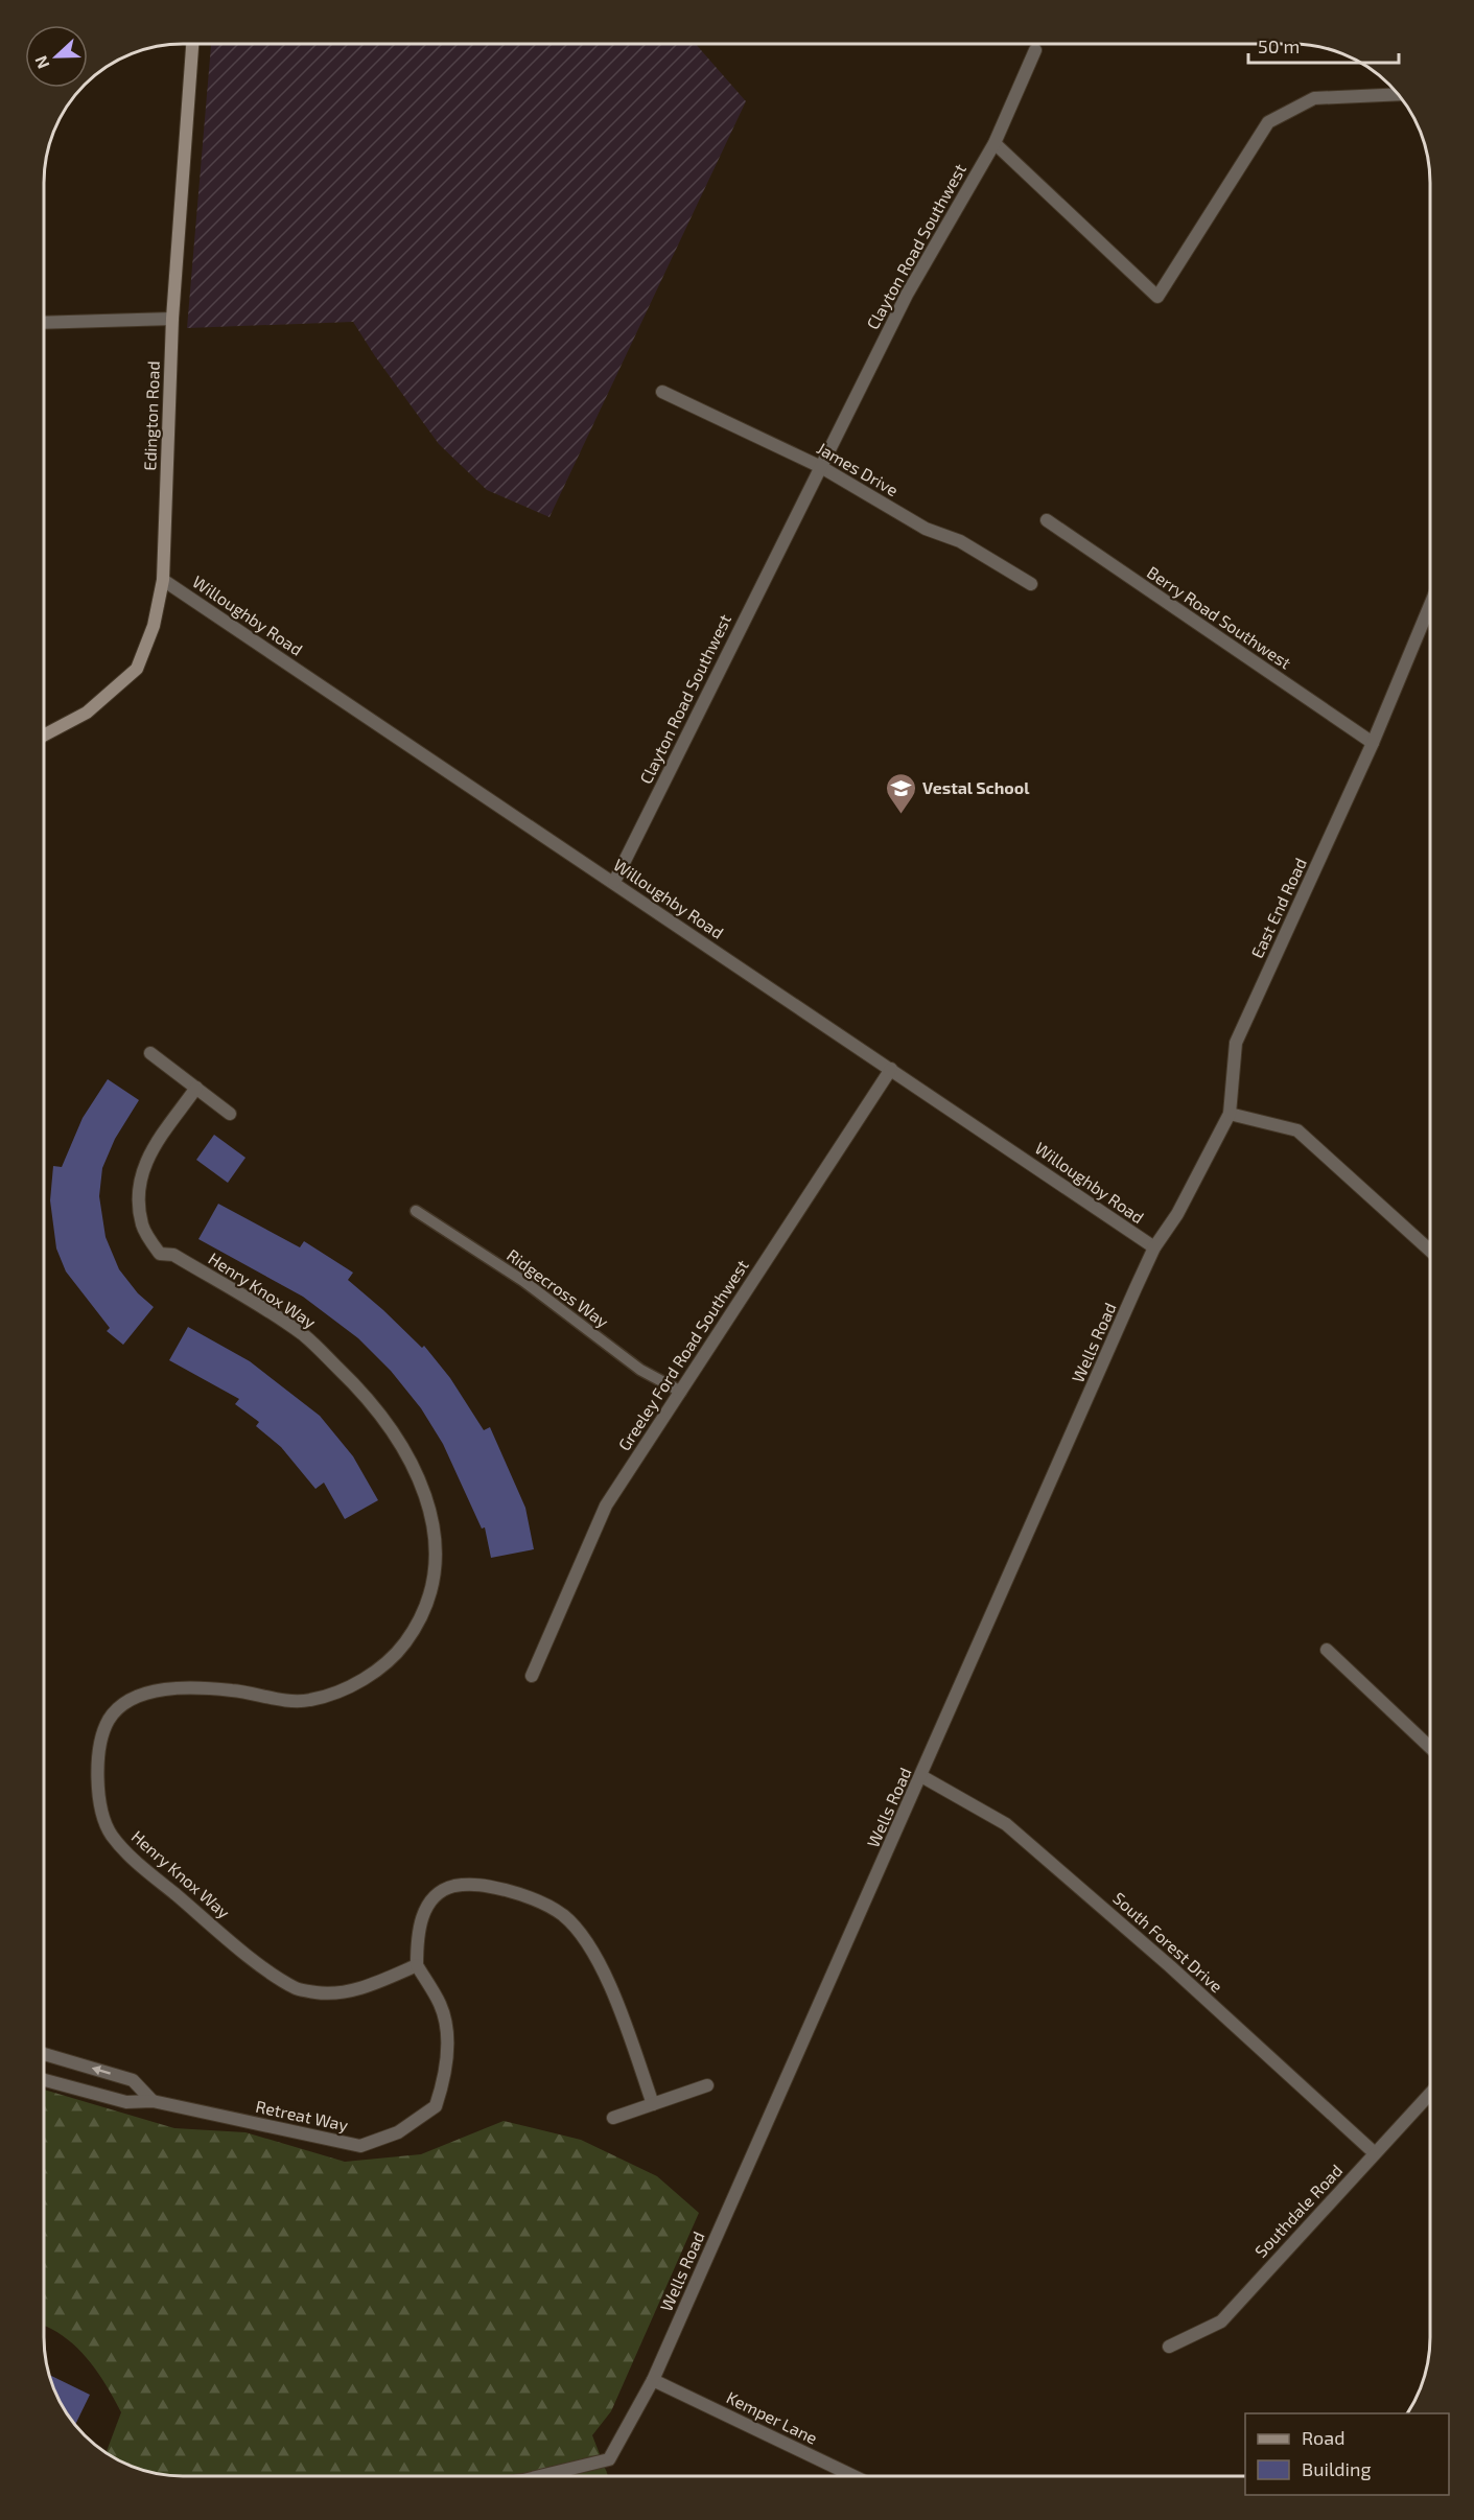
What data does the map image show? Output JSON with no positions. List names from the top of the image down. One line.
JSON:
{"streets":{"street":["Clayton Road Southwest","Edington Road","James Drive","Willoughby Road","Berry Road Southwest","East End Road","Henry Knox Way","Wells Road","Greeley Ford Road Southwest","South Forest Drive","Retreat Way","Southdale Road","Kemper Lane"],"lane":["Ridgecross Way"]},"crossings":[["Clayton Road Southwest","James Drive"],["Clayton Road Southwest","Willoughby Road"],["Edington Road","Willoughby Road"],["Willoughby Road","East End Road"],["Willoughby Road","Wells Road"],["Willoughby Road","Greeley Ford Road Southwest"],["Berry Road Southwest","East End Road"],["East End Road","Wells Road"],["Ridgecross Way","Greeley Ford Road Southwest"],["Henry Knox Way","Retreat Way"],["Wells Road","South Forest Drive"],["Wells Road","Kemper Lane"],["South Forest Drive","Southdale Road"]],"places":{"school or university":["Vestal School"]},"legend":["Road","Building"],"scale_bar":"50 m","north":"left"}
